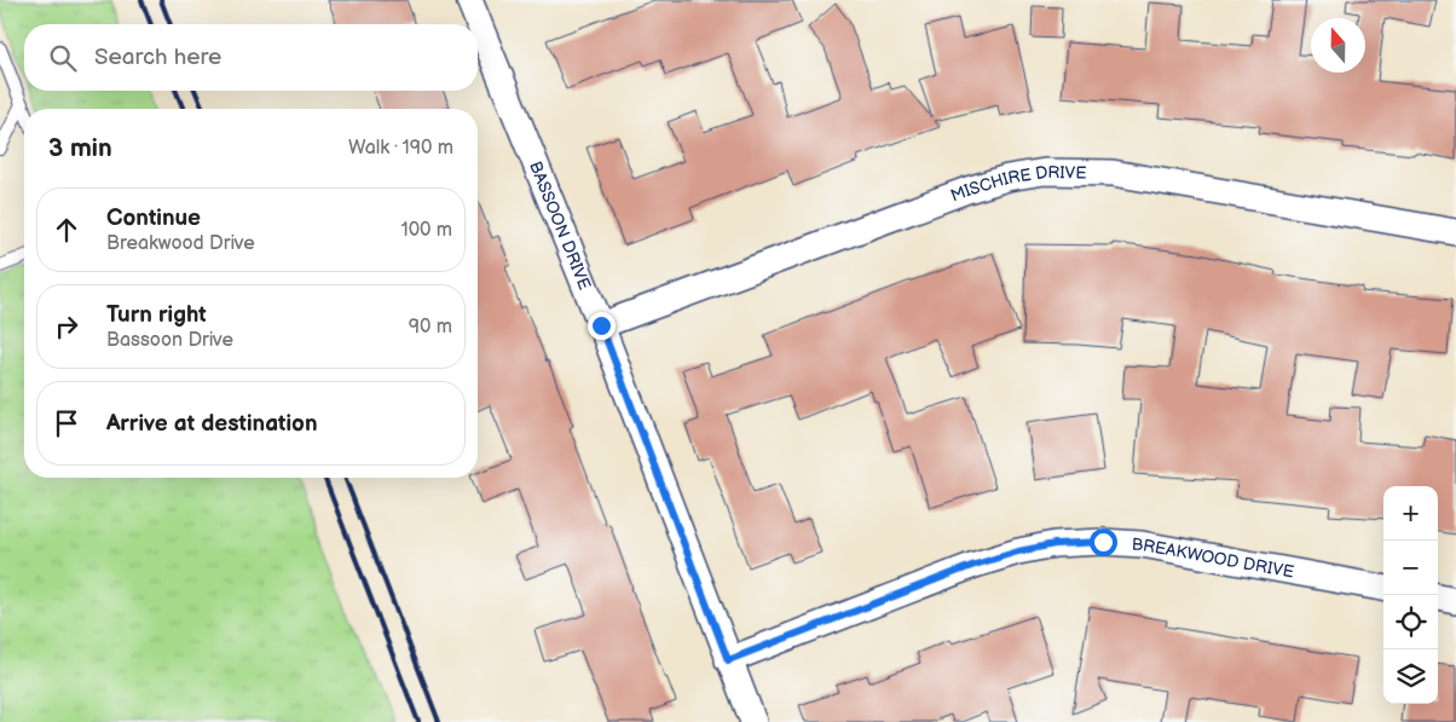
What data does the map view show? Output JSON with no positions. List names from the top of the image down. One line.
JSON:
{"streets":{"street":["MISCHIRE DRIVE","BASSOON DRIVE","BREAKWOOD DRIVE"]},"crossings":[["MISCHIRE DRIVE","BASSOON DRIVE"],["BASSOON DRIVE","BREAKWOOD DRIVE"]],"north":"top","page":{"search":"Search here","heading":["3 min","Walk · 190 m"],"list":[["Continue","Breakwood Drive","100 m"],["Turn right","Bassoon Drive","90 m"],"Arrive at destination"],"map_buttons":["+","−"]}}
